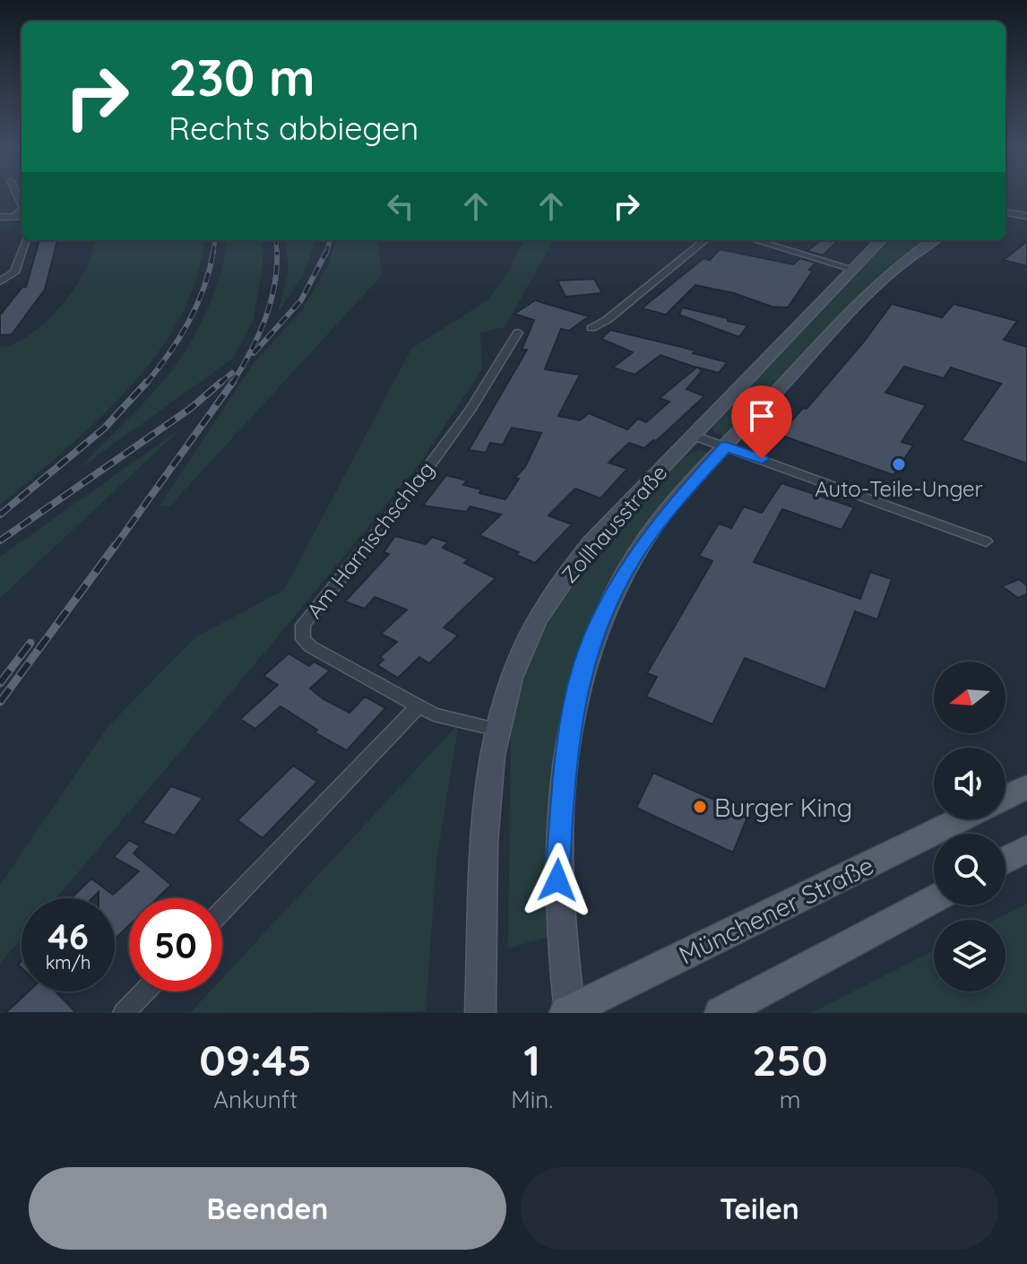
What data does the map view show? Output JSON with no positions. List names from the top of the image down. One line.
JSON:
{"streets":{"main road":["Zollhausstraße","Münchener Straße"],"street":["Am Harnischschlag"]},"crossings":[["Zollhausstraße","Am Harnischschlag"],["Zollhausstraße","Münchener Straße"]],"places":["Auto-Teile-Unger","Burger King"],"north":"left","page":{"turn":["230 m","Rechts abbiegen"],"speed":"46 km/h","limit":"50","eta":["09:45","Ankunft","1","Min.","250","m"],"buttons":["Beenden","Teilen"]}}
